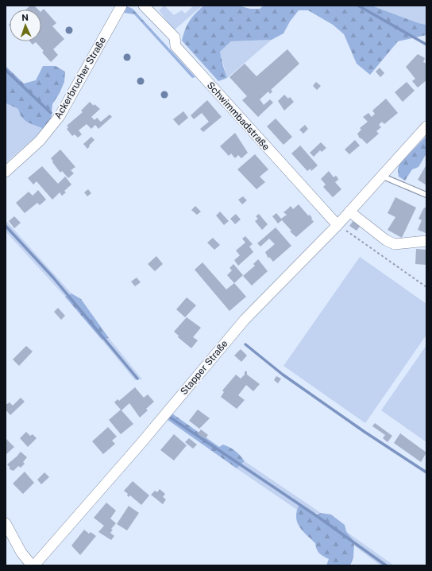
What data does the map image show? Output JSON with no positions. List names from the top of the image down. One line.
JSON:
{"streets":{"street":["Ackerbrucher Straße","Schwimmbadstraße","Stapper Straße"]},"crossings":[["Schwimmbadstraße","Stapper Straße"]],"north":"top"}
